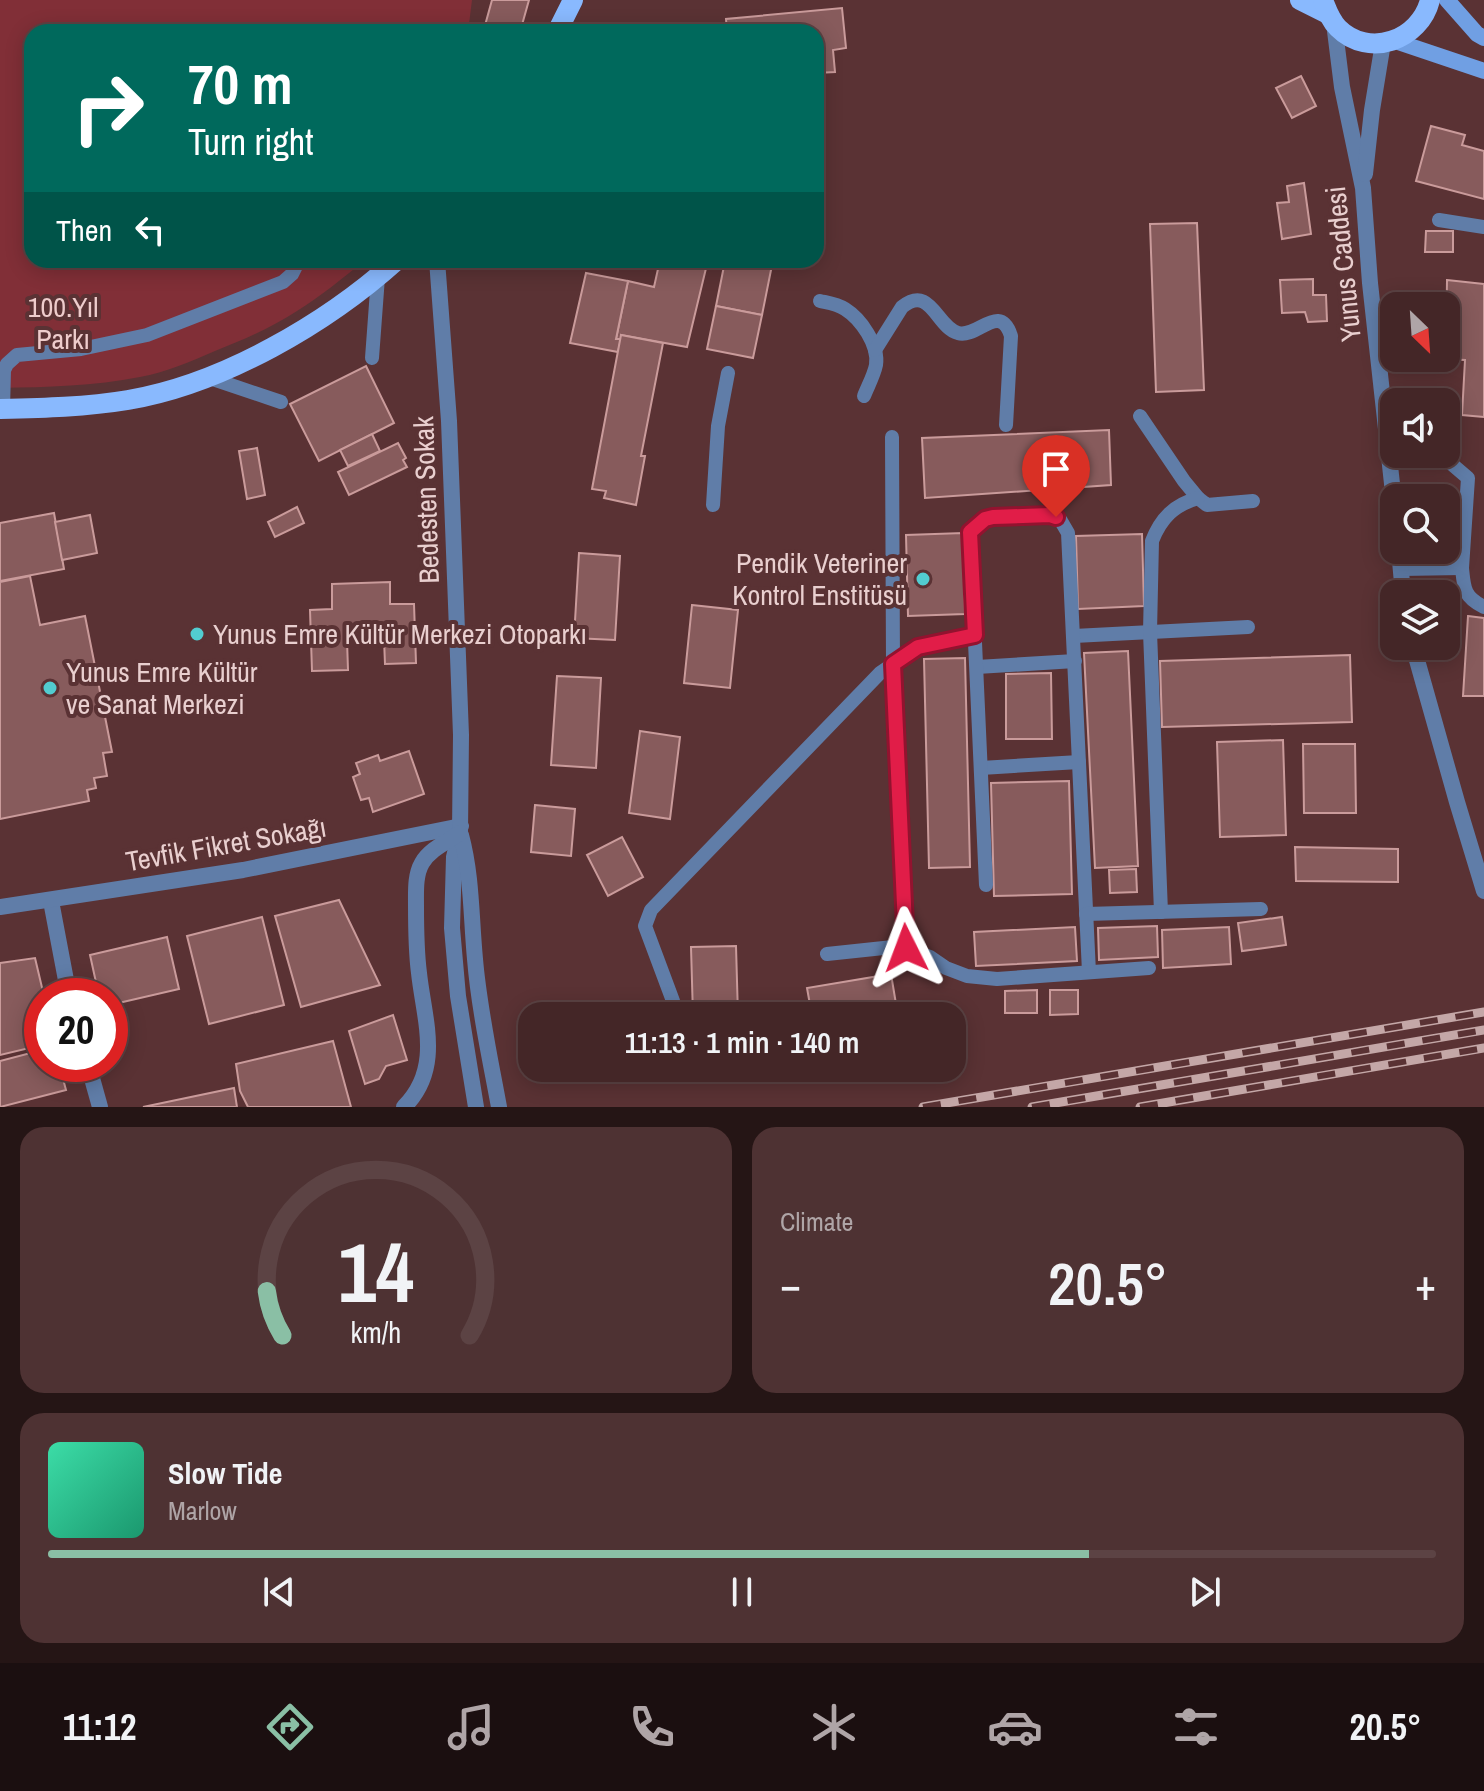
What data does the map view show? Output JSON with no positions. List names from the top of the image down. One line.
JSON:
{"streets":{"street":["Yunus Caddesi","Bedesten Sokak","Tevfik Fikret Sokağı"]},"crossings":[["Bedesten Sokak","Tevfik Fikret Sokağı"]],"parks":["100.Yıl Parkı"],"places":["Pendik Veteriner Kontrol Enstitüsü","Yunus Emre Kültür Merkezi Otoparkı","Yunus Emre Kültür ve Sanat Merkezi"],"north":"bottom right","page":{"turn":["70 m","Turn right"],"then":"Then","limit":"20","trip":"11:13 · 1 min · 140 m","tile":"Climate","heat":["−","20.5°","+"],"song":["Slow Tide","Marlow"],"tabs":["11:12","20.5°"],"gauge":["14","km/h"]}}
